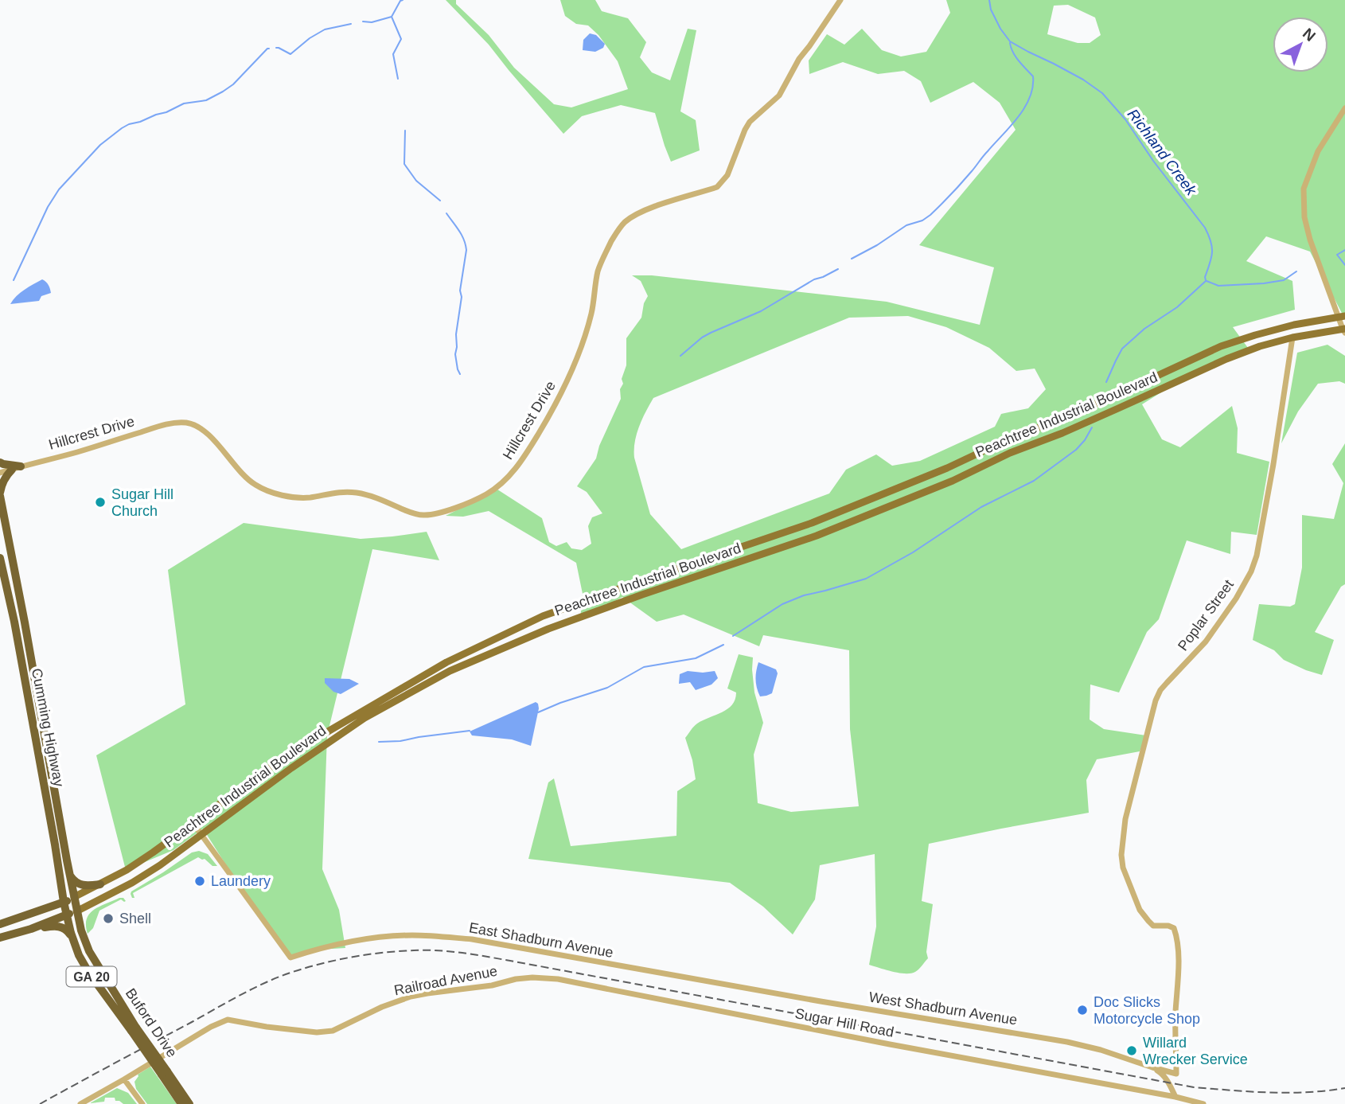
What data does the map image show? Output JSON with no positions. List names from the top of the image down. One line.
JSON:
{"streets":{"highway":["Peachtree Industrial Boulevard","Cumming Highway","GA 20","Buford Drive"],"street":["Hillcrest Drive","Poplar Street","East Shadburn Avenue","Railroad Avenue","West Shadburn Avenue","Sugar Hill Road"]},"crossings":[["Peachtree Industrial Boulevard","Poplar Street"],["Peachtree Industrial Boulevard","Cumming Highway"],["Peachtree Industrial Boulevard","East Shadburn Avenue"],["Peachtree Industrial Boulevard","Buford Drive"],["Poplar Street","West Shadburn Avenue"],["Cumming Highway","Buford Drive"],["East Shadburn Avenue","West Shadburn Avenue"],["GA 20","Buford Drive"],["Railroad Avenue","Sugar Hill Road"]],"water":["Richland Creek"],"places":["Sugar Hill Church","Laundery","Shell","Doc Slicks Motorcycle Shop","Willard Wrecker Service"],"north":"top right"}
